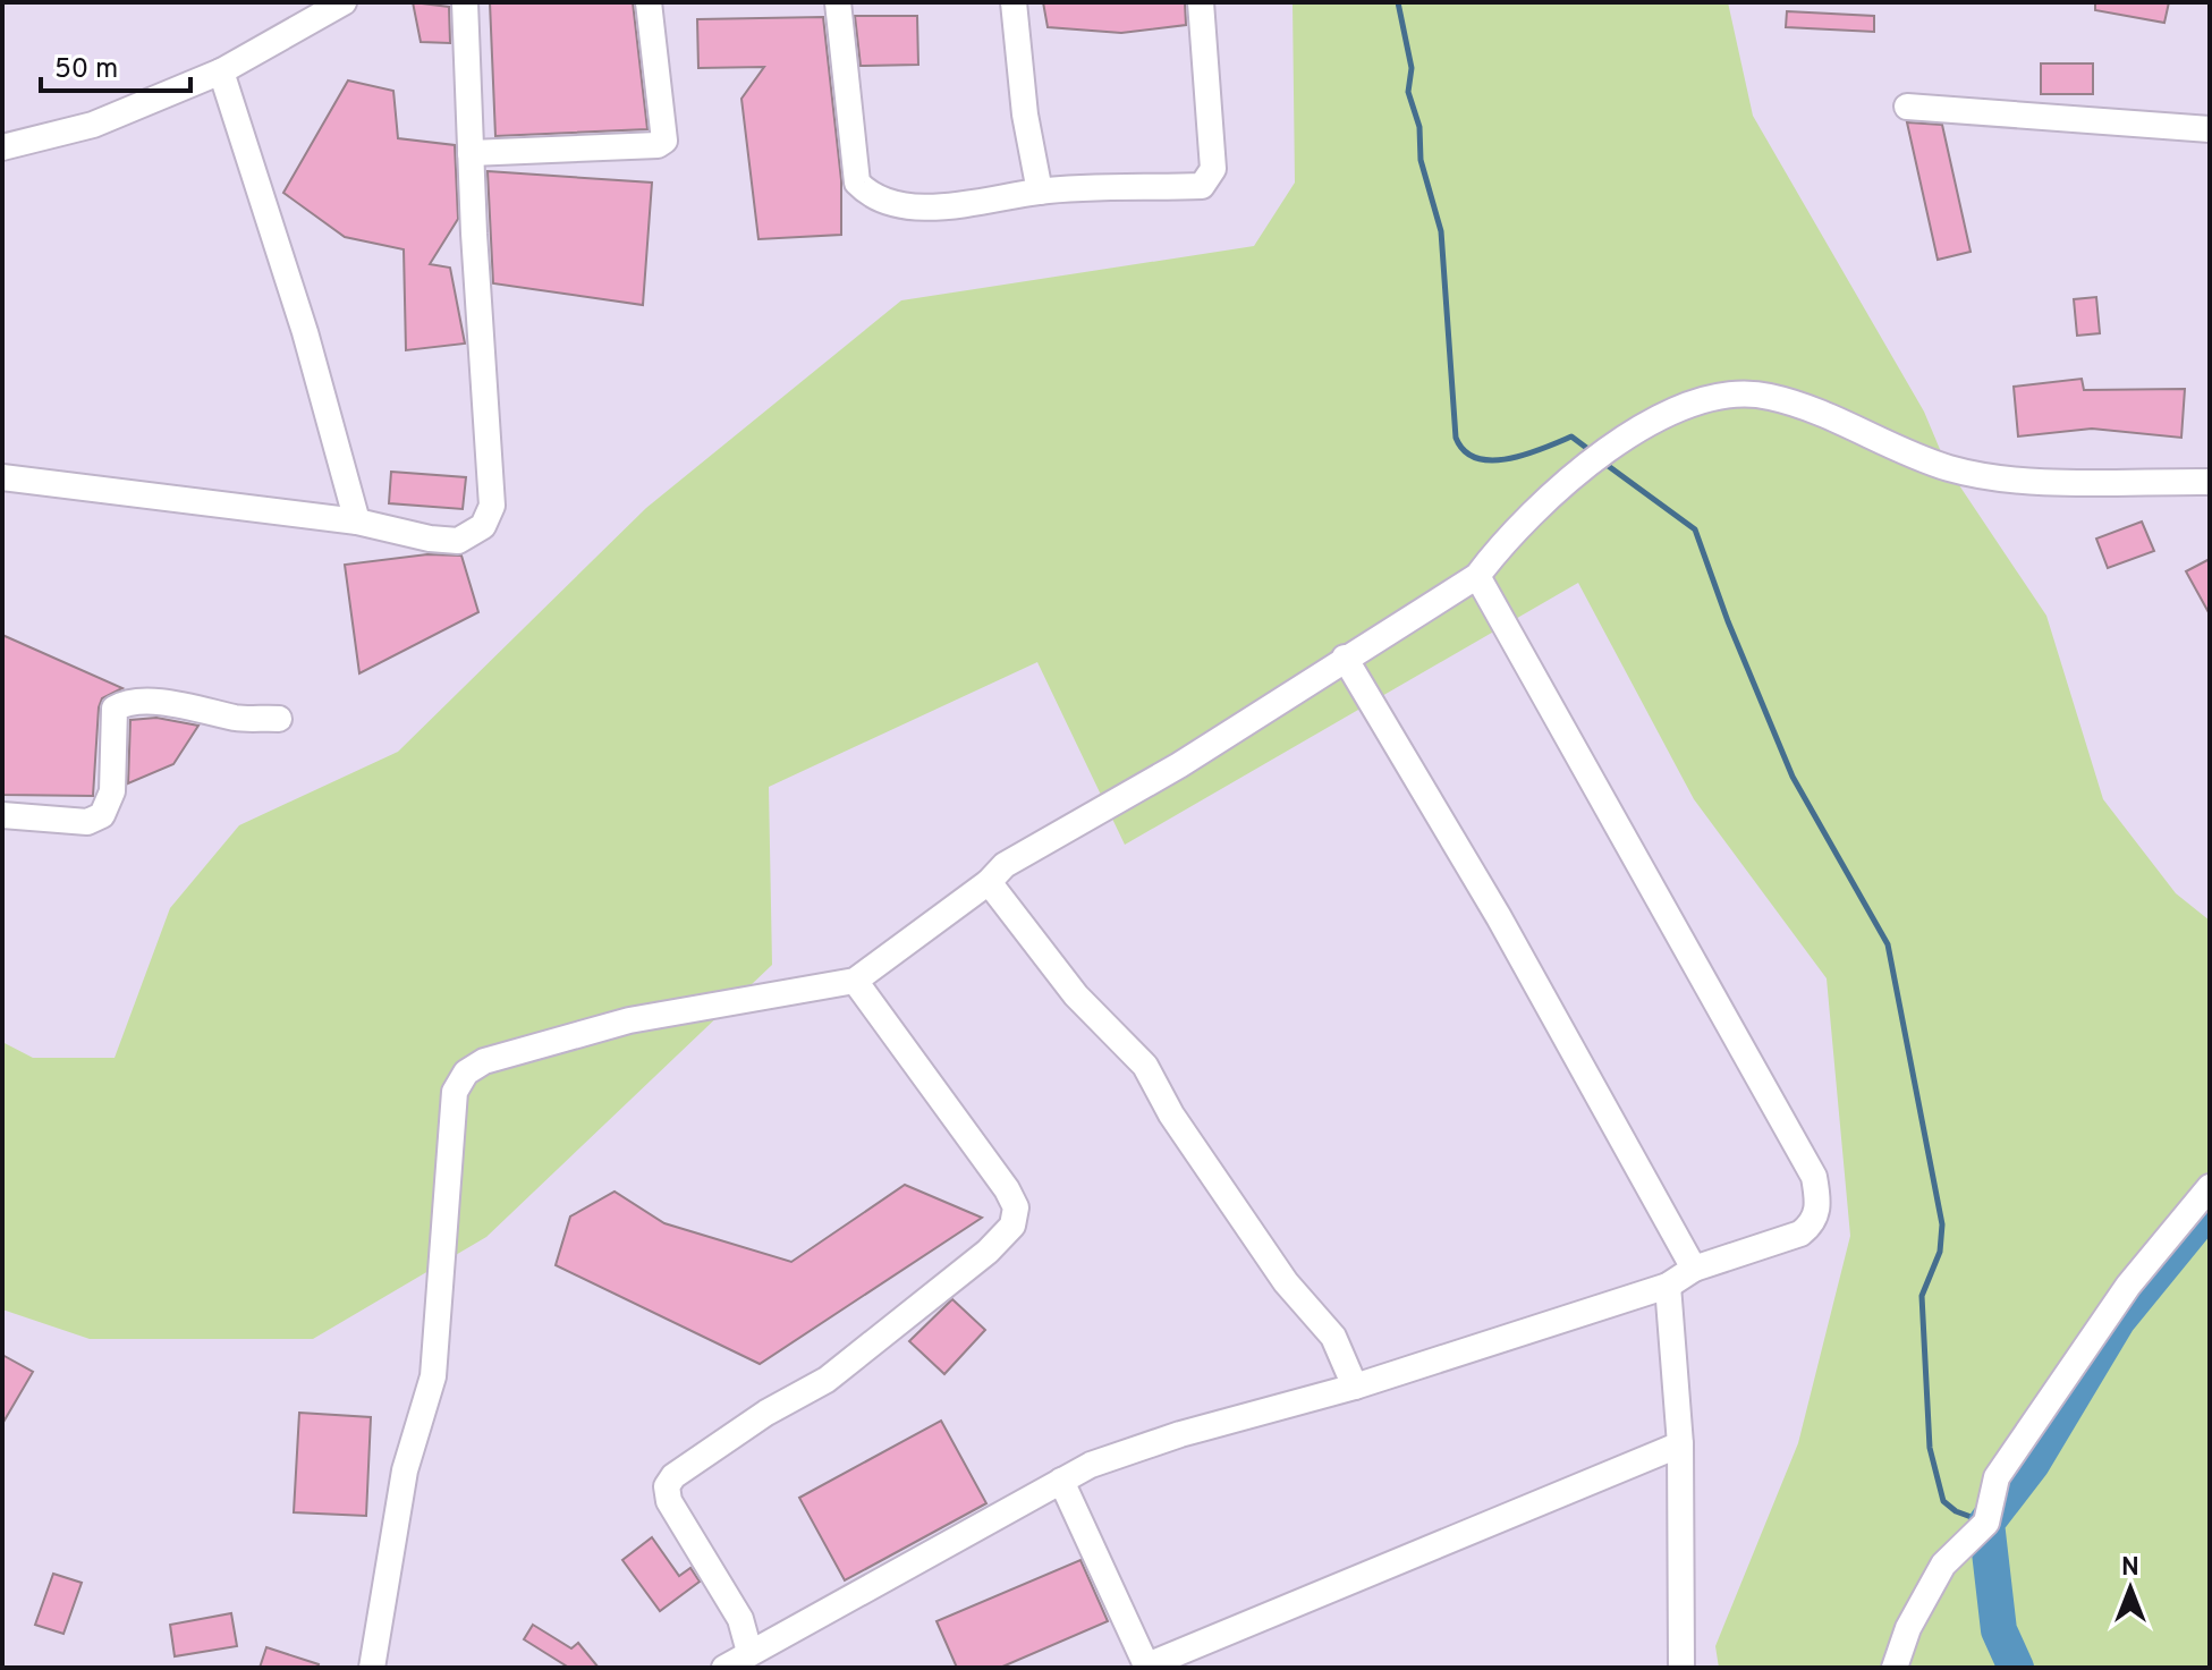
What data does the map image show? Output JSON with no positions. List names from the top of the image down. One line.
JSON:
{"scale_bar":"50 m","north":"top"}
